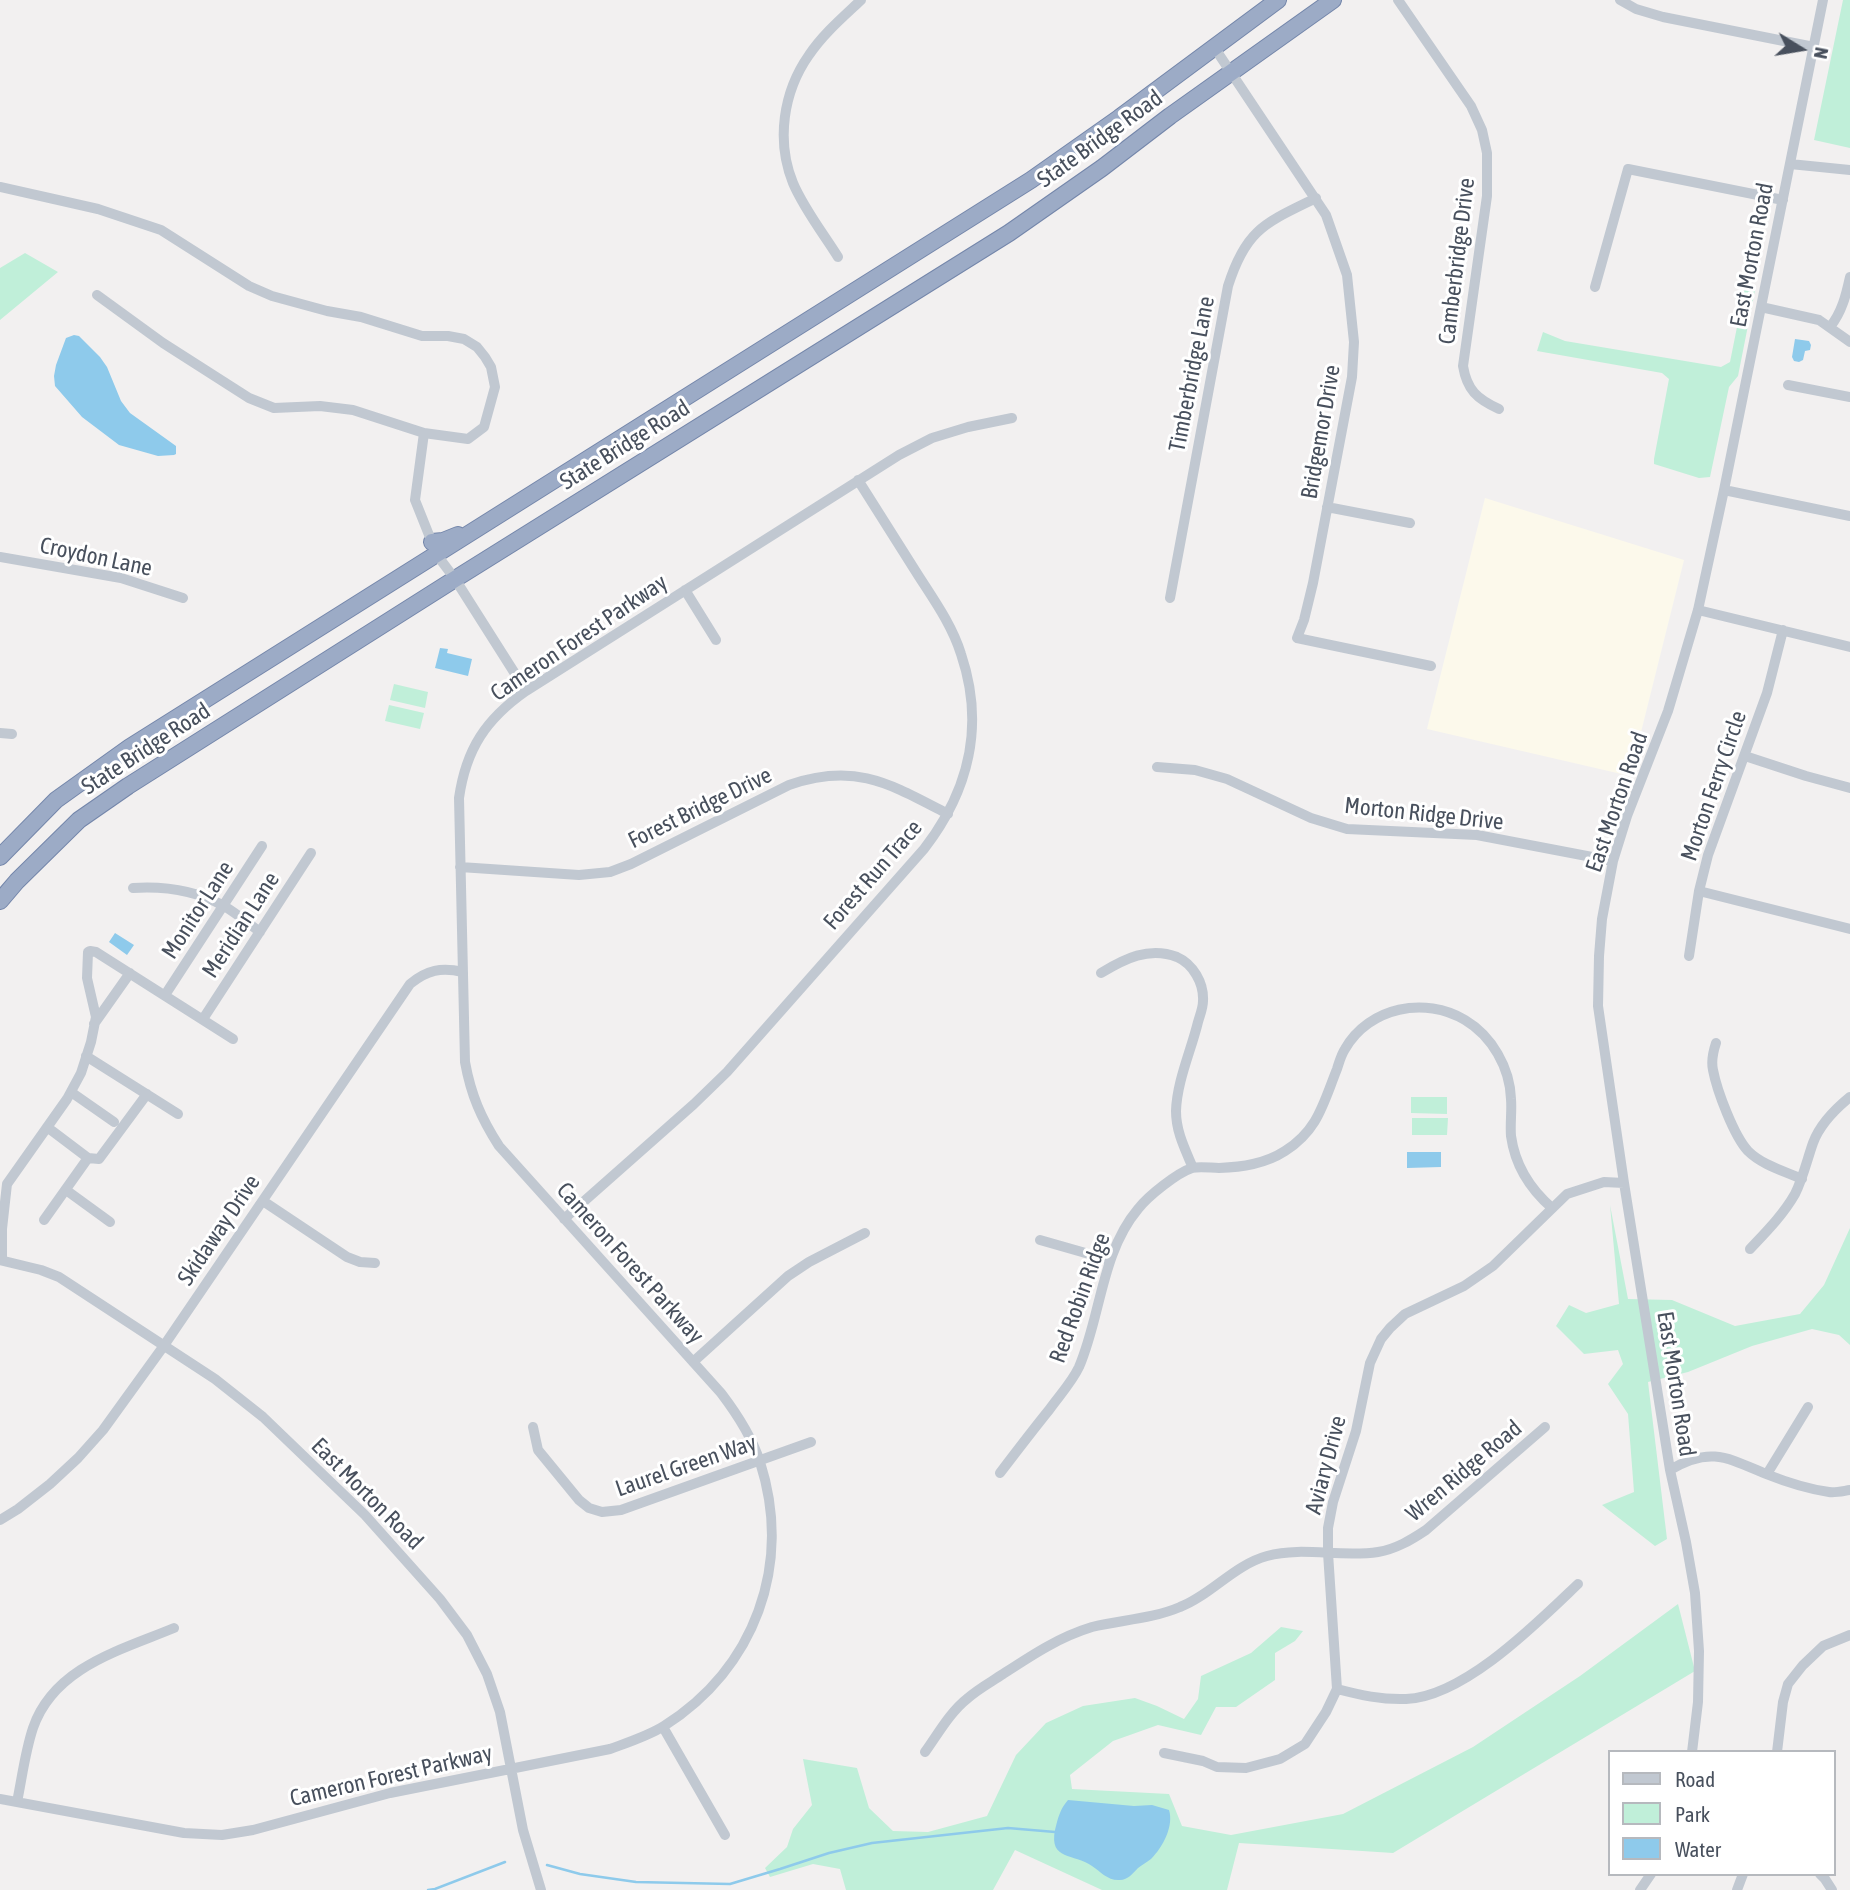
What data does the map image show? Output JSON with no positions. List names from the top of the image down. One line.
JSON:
{"streets":{"highway":["State Bridge Road"],"street":["East Morton Road","Camberbridge Drive","Timberbridge Lane","Bridgemor Drive","Croydon Lane","Cameron Forest Parkway","Morton Ferry Circle","Forest Bridge Drive","Morton Ridge Drive","Forest Run Trace","Monitor Lane","Meridian Lane","Skidaway Drive","Red Robin Ridge","Aviary Drive","Laurel Green Way","Wren Ridge Road"]},"crossings":[["State Bridge Road","Bridgemor Drive"],["East Morton Road","Cameron Forest Parkway"],["East Morton Road","Morton Ridge Drive"],["East Morton Road","Skidaway Drive"],["East Morton Road","Aviary Drive"],["Timberbridge Lane","Bridgemor Drive"],["Cameron Forest Parkway","Forest Bridge Drive"],["Cameron Forest Parkway","Forest Run Trace"],["Cameron Forest Parkway","Skidaway Drive"],["Cameron Forest Parkway","Laurel Green Way"],["Forest Bridge Drive","Forest Run Trace"],["Red Robin Ridge","Aviary Drive"],["Aviary Drive","Wren Ridge Road"]],"legend":["Road","Park","Water"],"north":"right"}
